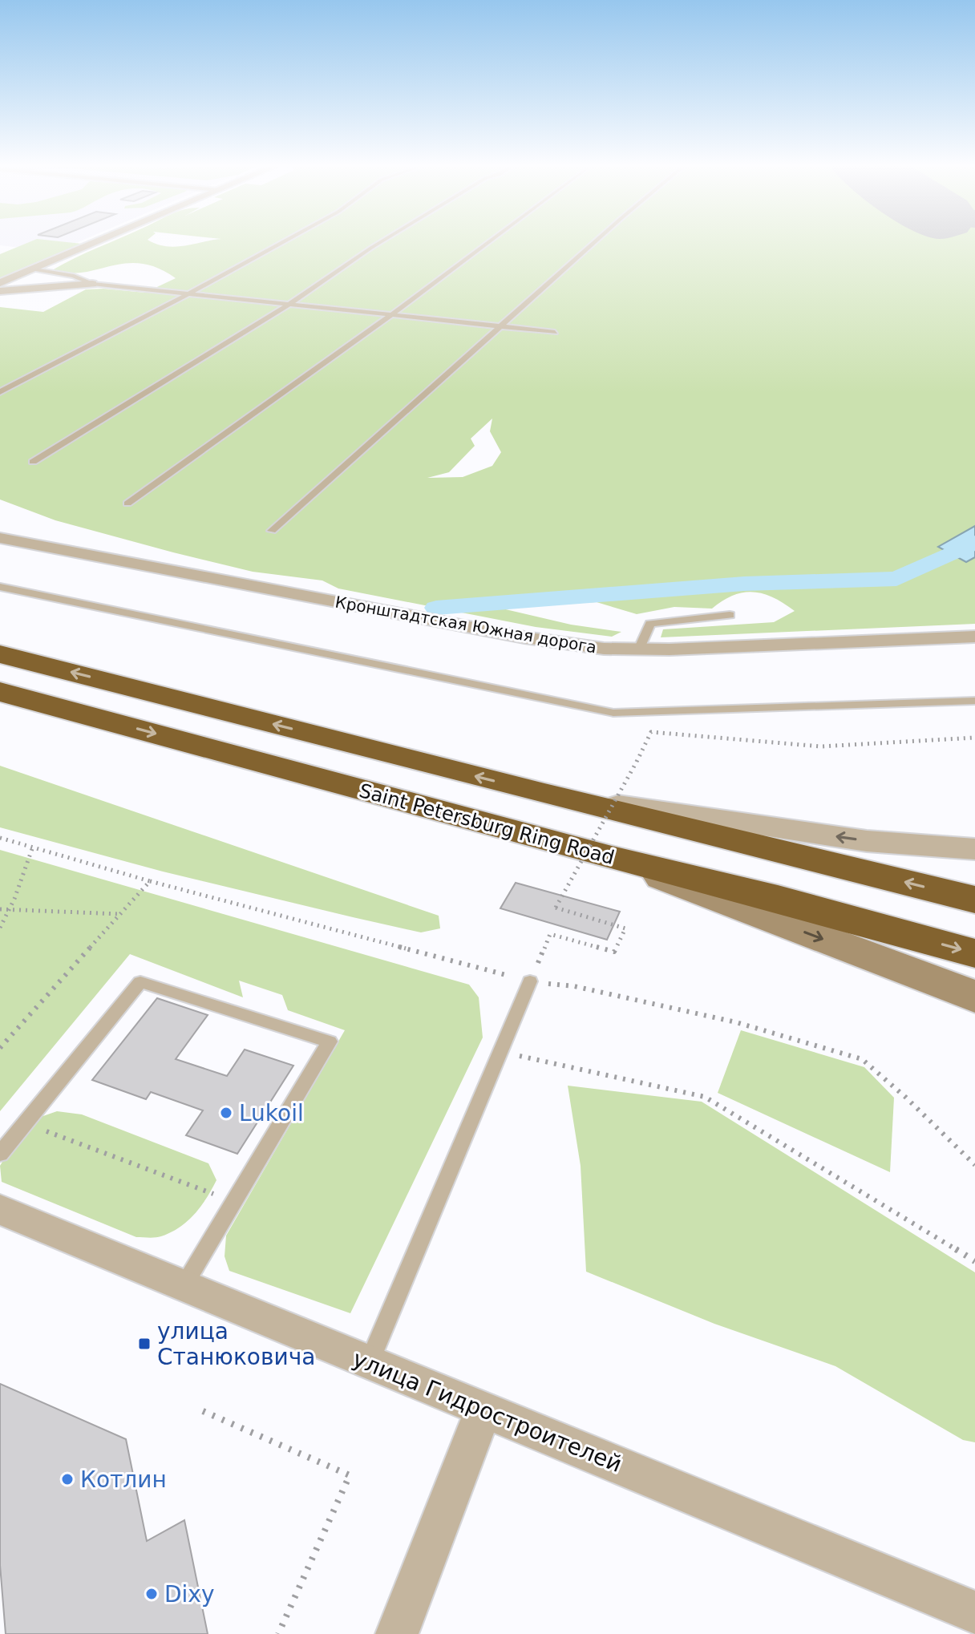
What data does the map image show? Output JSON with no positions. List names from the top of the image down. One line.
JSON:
{"streets":{"highway":["Saint Petersburg Ring Road"],"street":["Кронштадтская Южная дорога","улица Гидростроителей"]},"places":{"other":["Lukoil","Котлин","Dixy"],"transit":["улица Станюковича"]}}
